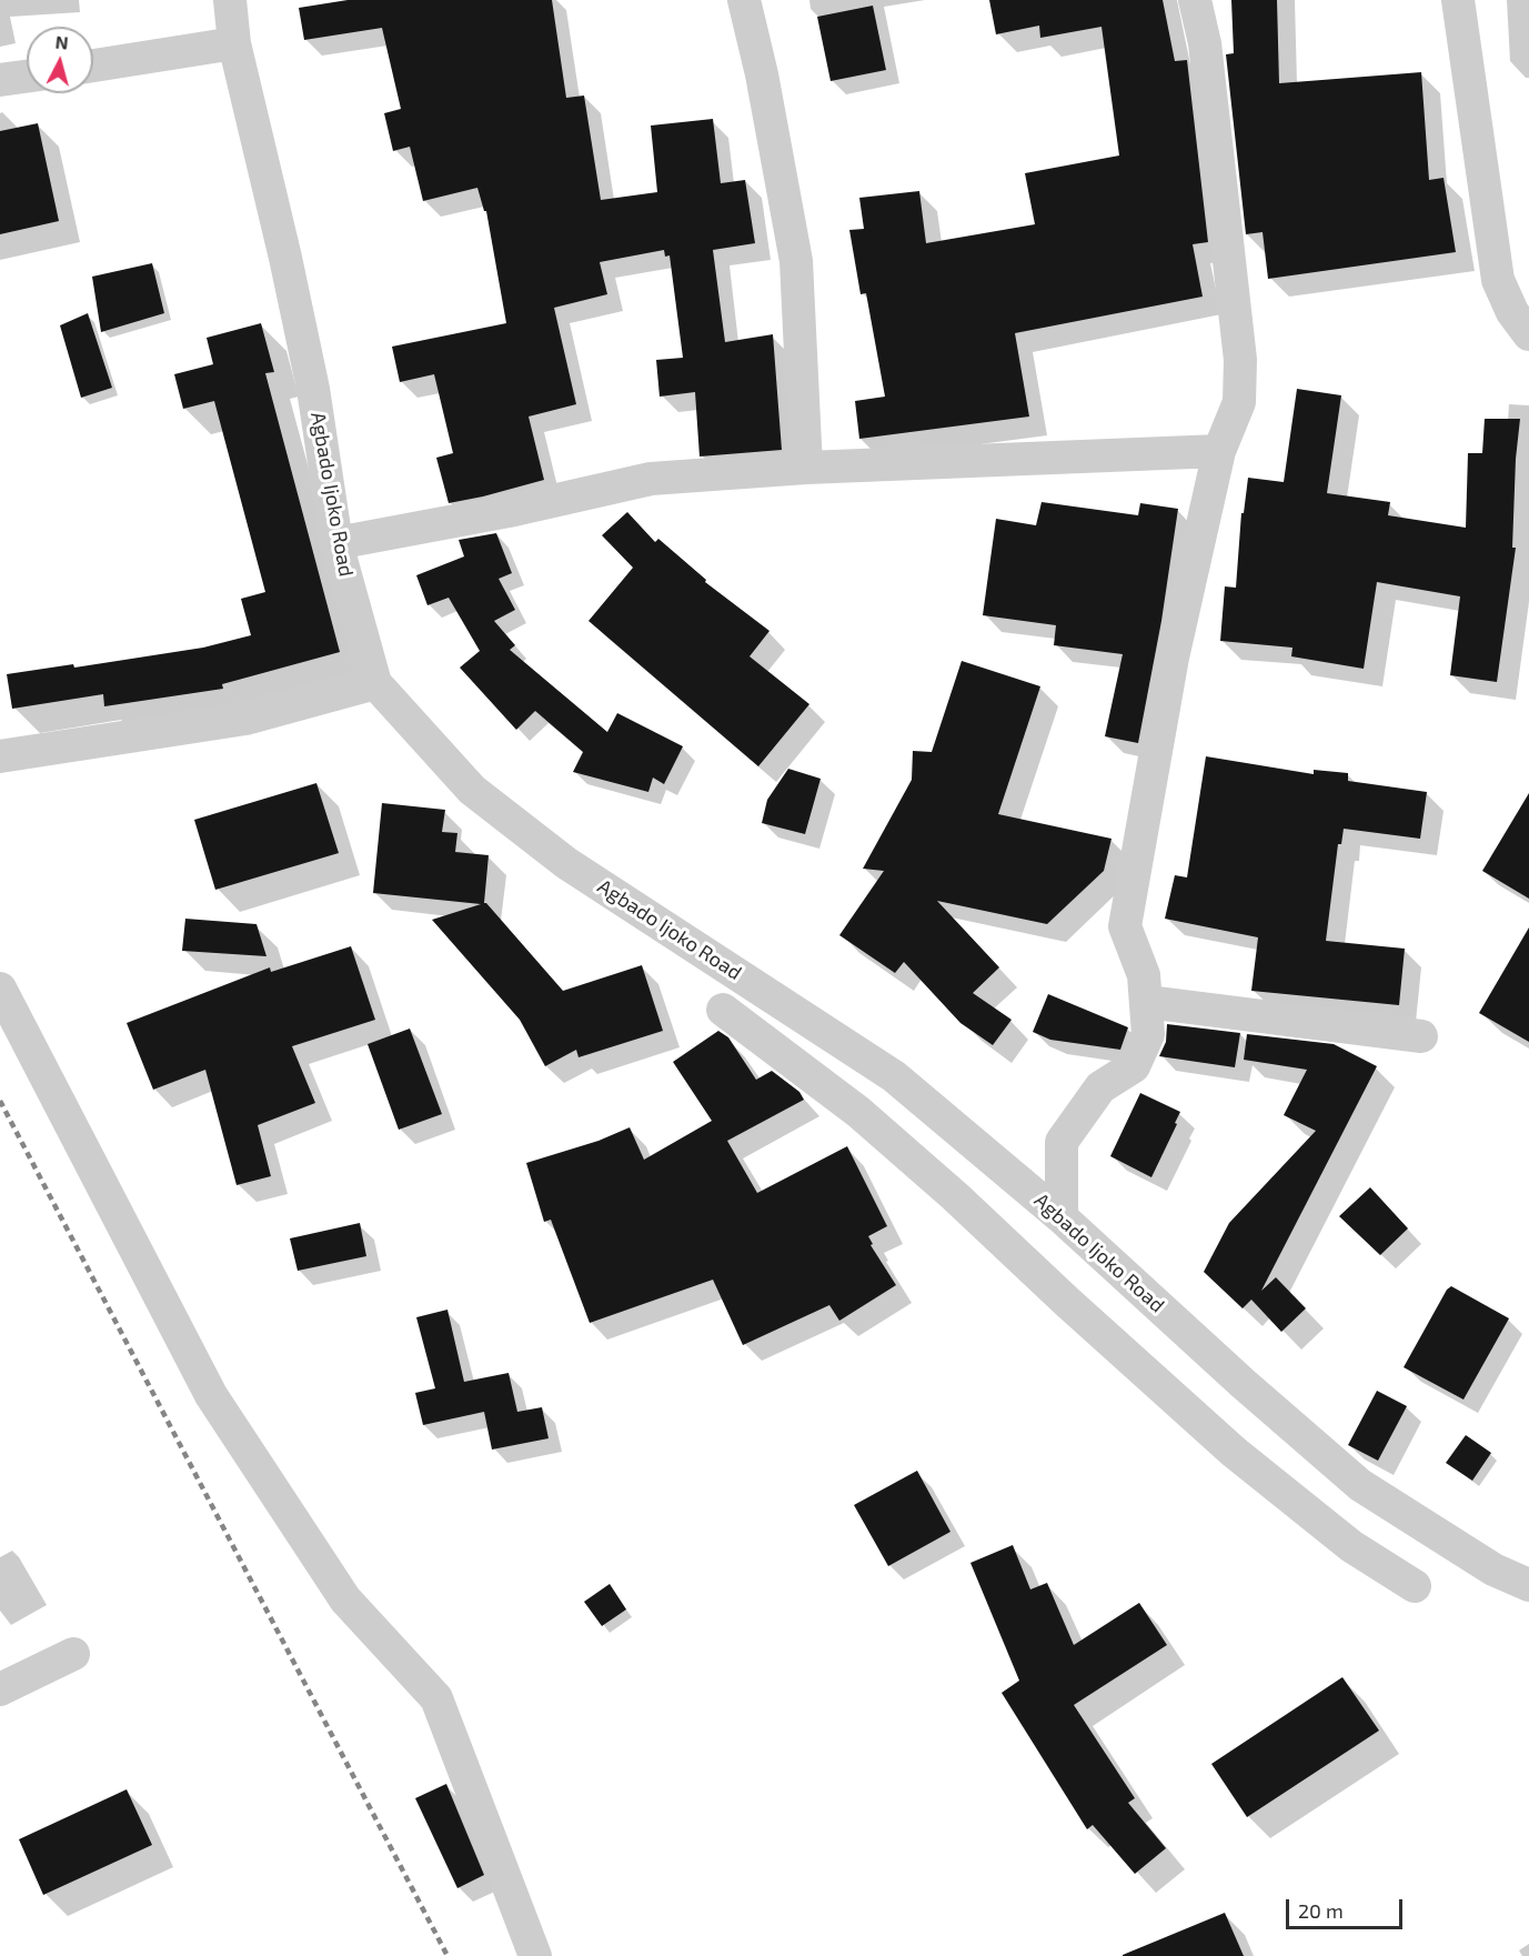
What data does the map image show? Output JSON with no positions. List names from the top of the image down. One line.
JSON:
{"streets":{"street":["Agbado Ijoko Road"]},"scale_bar":"20 m","north":"top"}
